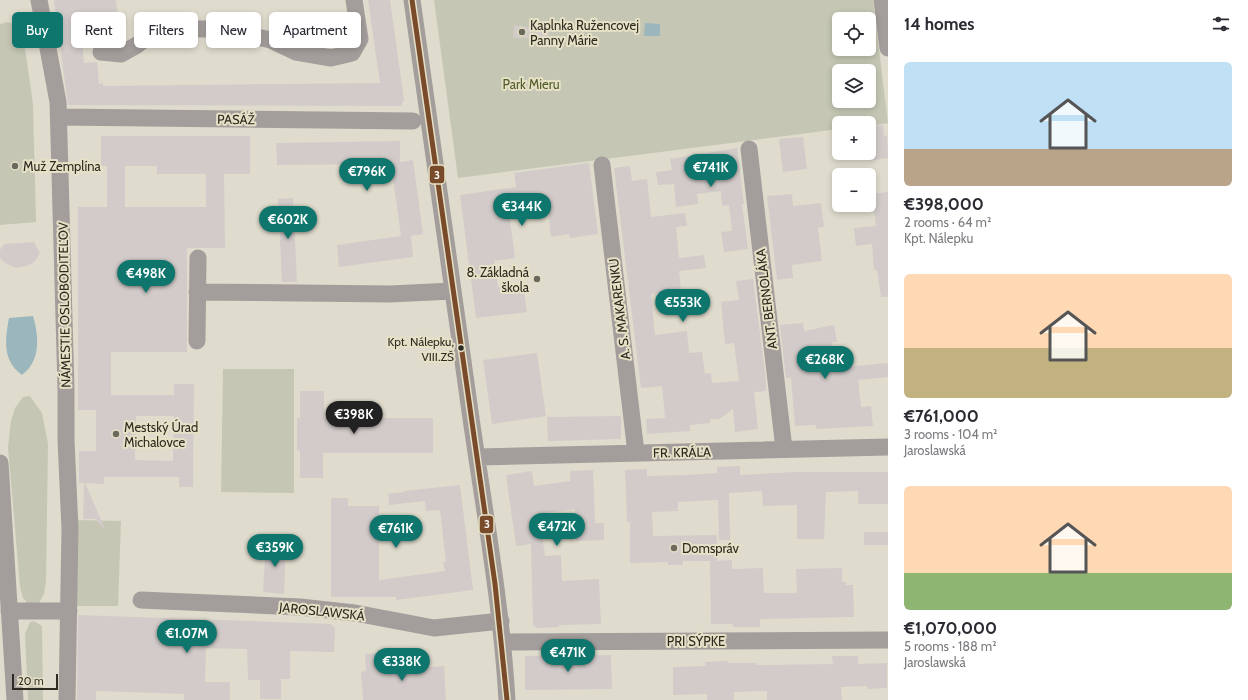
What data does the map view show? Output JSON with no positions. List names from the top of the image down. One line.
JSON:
{"streets":{"street":["PASÁŽ","ANT. BERNOLÁKA","NÁMESTIE OSLOBODITEĽOV","A. S. MAKARENKU","FR. KRÁĽA","JAROSLAWSKÁ","PRI SÝPKE"]},"crossings":[["PASÁŽ","NÁMESTIE OSLOBODITEĽOV"],["ANT. BERNOLÁKA","FR. KRÁĽA"],["A. S. MAKARENKU","FR. KRÁĽA"]],"parks":["Park Mieru"],"places":["Kaplnka Ružencovej Panny Márie","Muž Zemplína","8. Základná škola","Kpt. Nálepku, VIII.ZŠ","Mestský Úrad Michalovce","Domspráv"],"lines":["transit line 3"],"scale_bar":"20 m","page":{"heading":"14 homes","map_buttons":["+","−"],"chip":["Buy","Rent","Filters","New","Apartment"],"list":[{"name":"€398,000","note":"2 rooms · 64 m² · Kpt. Nálepku"},{"name":"€761,000","note":"3 rooms · 104 m² · Jaroslawská"},{"name":"€1,070,000","note":"5 rooms · 188 m² · Jaroslawská"}],"price":["€741K","€796K","€344K","€602K","€498K","€553K","€268K","€398K","€472K","€761K","€359K","€1.07M","€471K","€338K"],"scale":"20 m"}}
